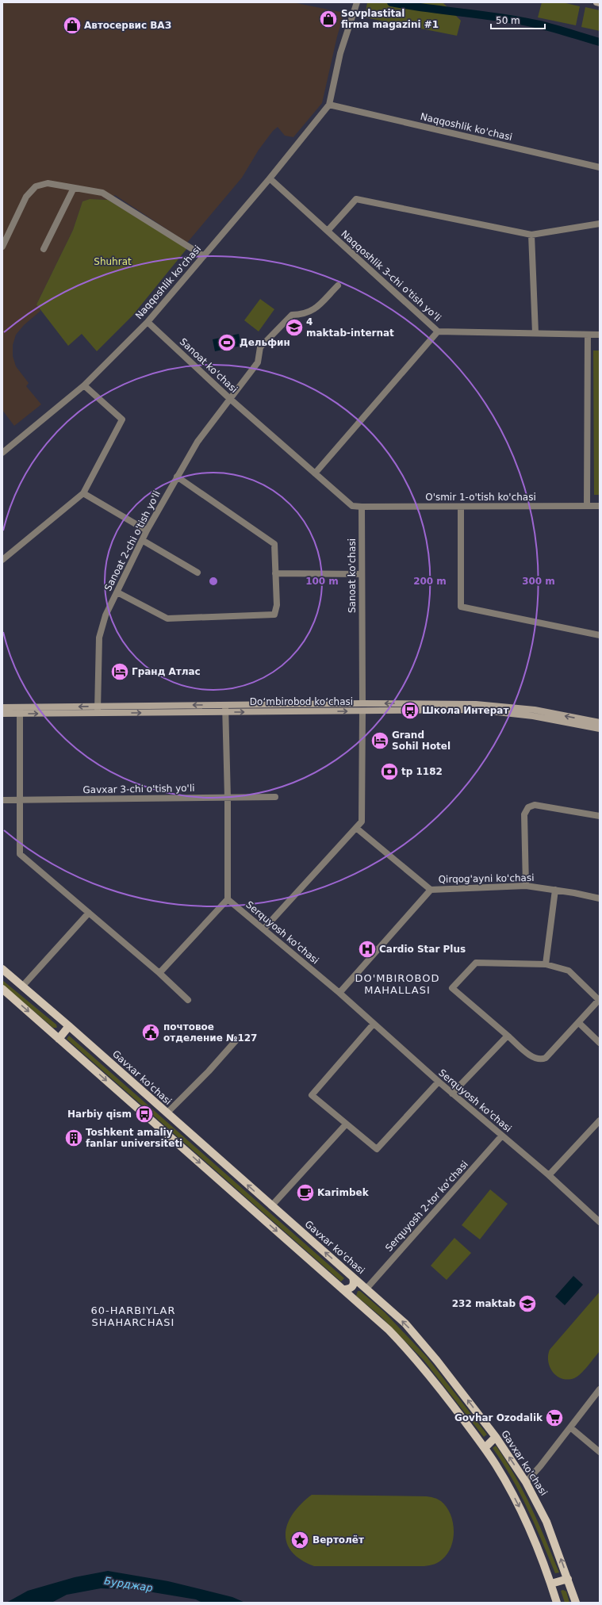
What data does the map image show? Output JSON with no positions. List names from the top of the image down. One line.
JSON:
{"streets":{"main road":["Doʻmbirobod koʻchasi","Gavxar ko'chasi"],"street":["Naqqoshlik ko'chasi","Naqqoshlik 3-chi o'tish yo'li","Sanoat ko'chasi","O'smir 1-o'tish ko'chasi","Sanoat 2-chi o'tish yo'li","Gavxar 3-chi o'tish yo'li","Qirqog'ayni ko'chasi","Serquyosh ko'chasi","Serquyosh 2-tor koʻchasi"]},"crossings":[["Naqqoshlik ko'chasi","Naqqoshlik 3-chi o'tish yo'li"],["Naqqoshlik ko'chasi","Sanoat ko'chasi"],["Sanoat ko'chasi","O'smir 1-o'tish ko'chasi"],["Sanoat ko'chasi","Sanoat 2-chi o'tish yo'li"],["Sanoat ko'chasi","Doʻmbirobod koʻchasi"],["Sanoat 2-chi o'tish yo'li","Doʻmbirobod koʻchasi"],["Serquyosh ko'chasi","Serquyosh 2-tor koʻchasi"],["Gavxar ko'chasi","Serquyosh 2-tor koʻchasi"]],"districts":["DO'MBIROBOD MAHALLASI","60-HARBIYLAR SHAHARCHASI"],"water":["Бурджар"],"parks":["Shuhrat"],"places":{"shop":["Sovplastital firma magazini #1","Автосервис ВАЗ"],"school or university":["4 maktab-internat","232 maktab"],"sports":["Дельфин"],"hotel":["Гранд Атлас","Grand Sohil Hotel"],"bus stop":["Школа Интерат","Harbiy qism"],"bank":["tp 1182"],"hospital":["Cardio Star Plus"],"public building":["почтовое отделение №127"],"building":["Toshkent amaliy fanlar universiteti"],"cafe":["Karimbek"],"supermarket":["Govhar Ozodalik"],"place":["Вертолёт"]},"scale_bar":"50 m","rings":["100 m","200 m","300 m"]}
